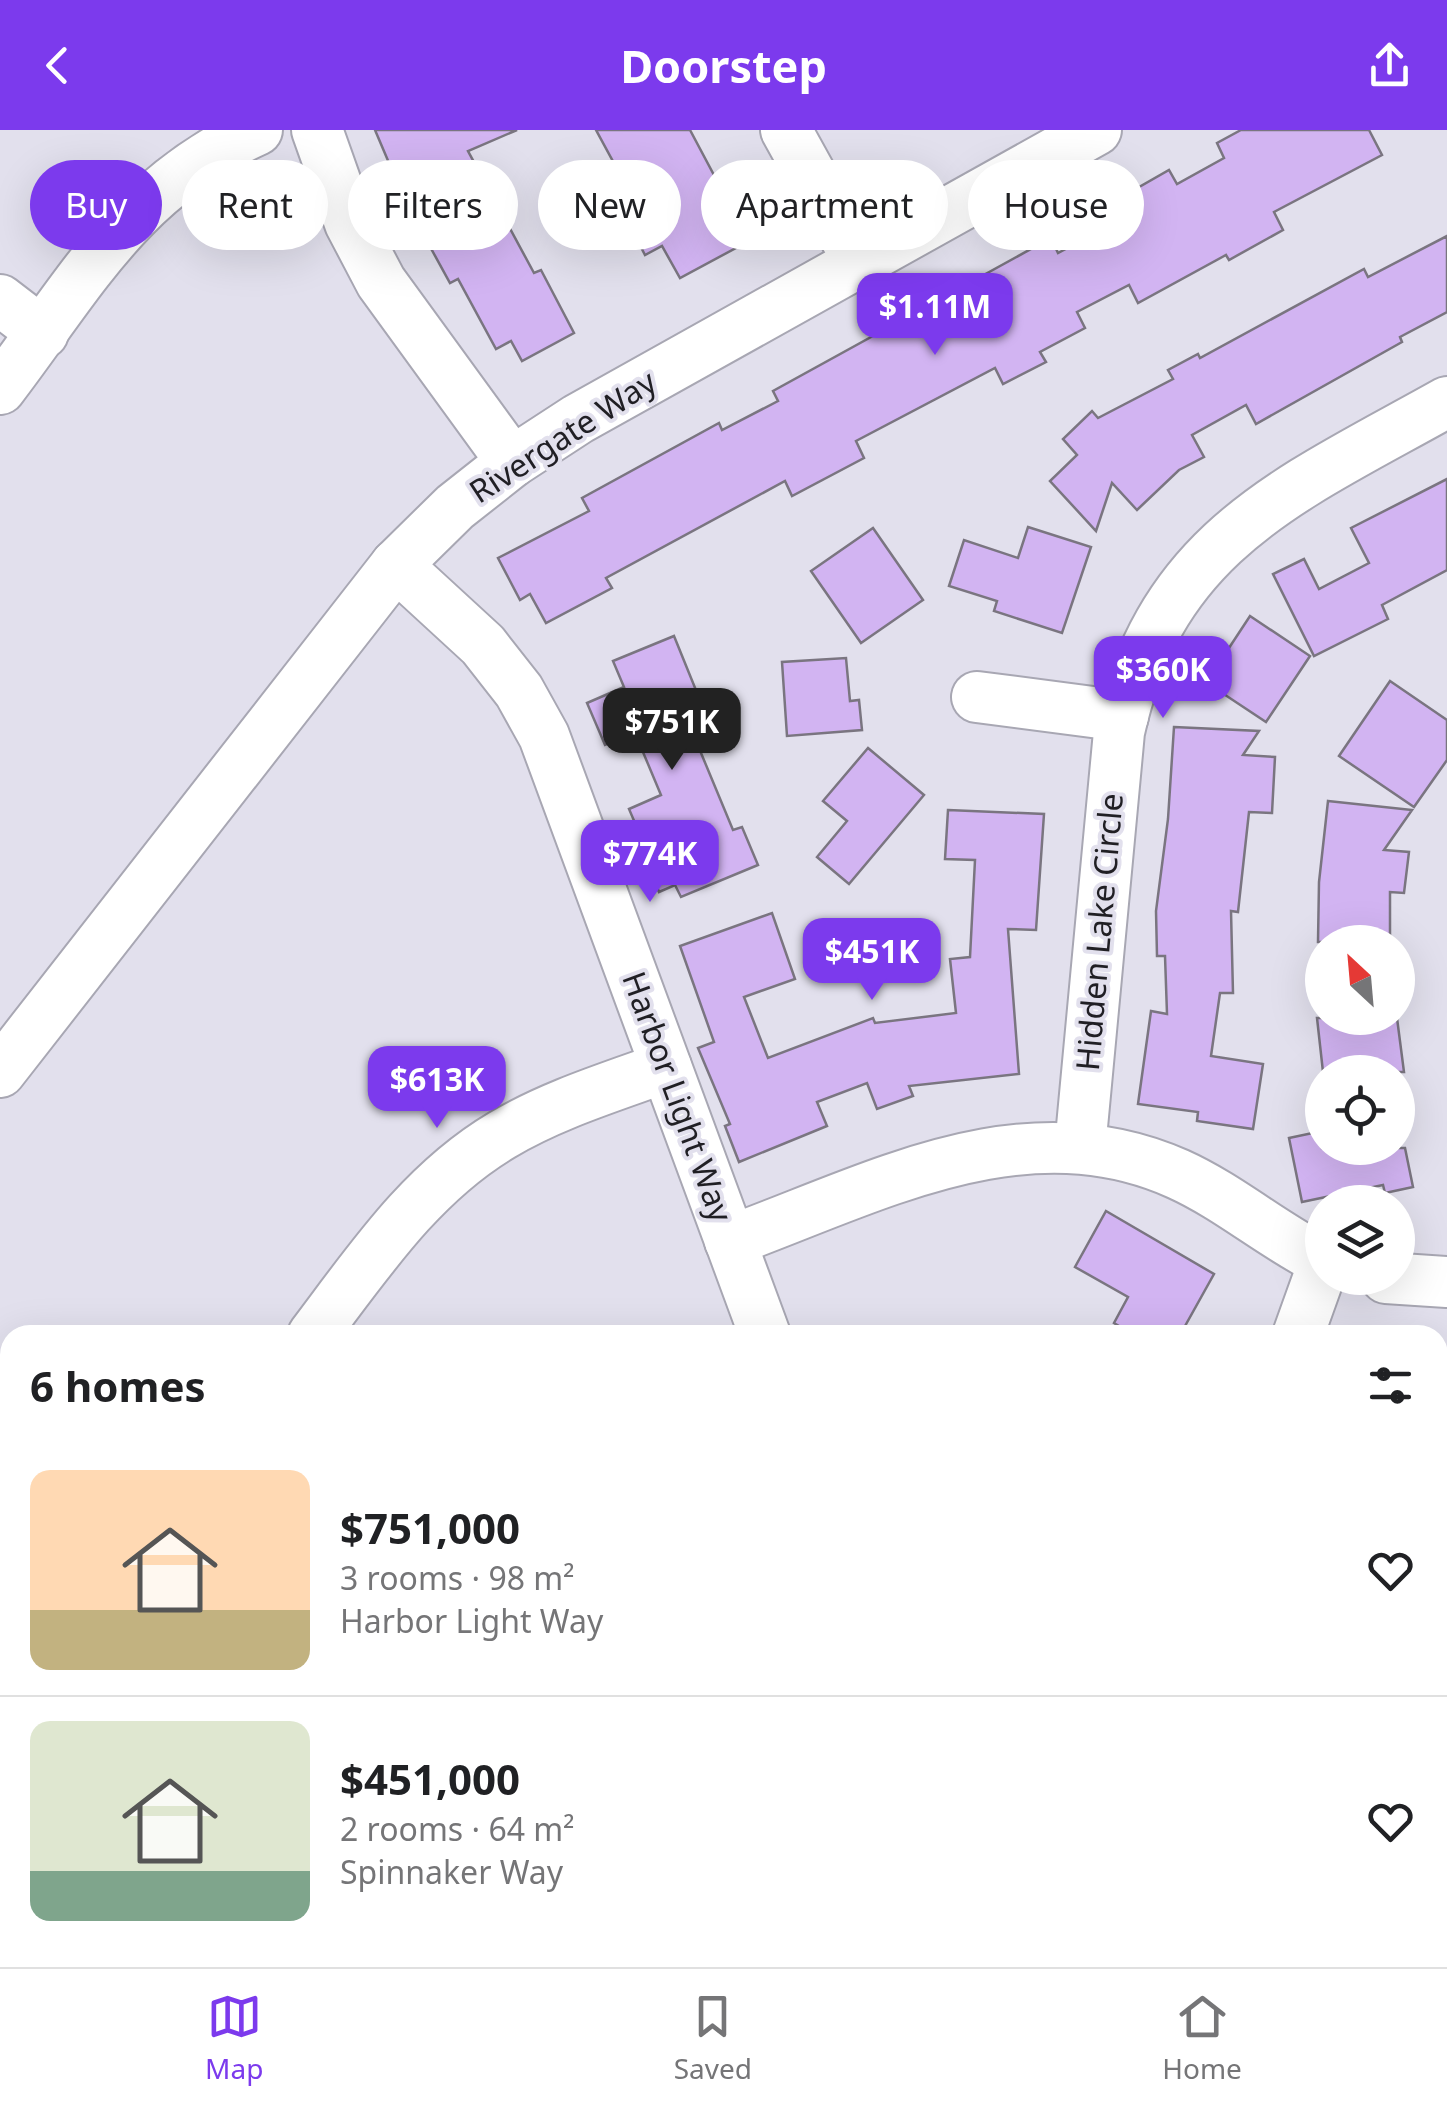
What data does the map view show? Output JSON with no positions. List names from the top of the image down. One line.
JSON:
{"streets":{"street":["Rivergate Way","Hidden Lake Circle","Harbor Light Way"]},"crossings":[["Rivergate Way","Harbor Light Way"]],"north":"top left","page":{"header":"Doorstep","chip":["Buy","Rent","Filters","New","Apartment","House"],"price":["$1.11M","$360K","$751K","$774K","$451K","$613K"],"heading":"6 homes","list":[{"name":"$751,000","note":"3 rooms · 98 m² · Harbor Light Way"},{"name":"$451,000","note":"2 rooms · 64 m² · Spinnaker Way"}],"tabs":["Map","Saved","Home"]}}
